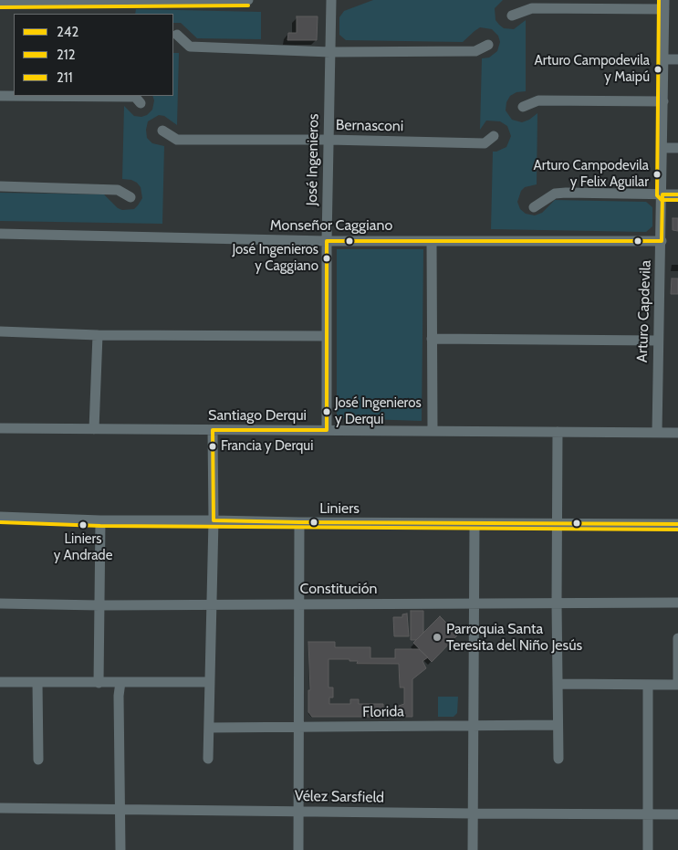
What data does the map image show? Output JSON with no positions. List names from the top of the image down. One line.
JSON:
{"streets":{"street":["Bernasconi","José Ingenieros","Monseñor Caggiano","Arturo Capdevila","Santiago Derqui","Liniers","Constitución","Florida","Vélez Sarsfield"]},"crossings":[["Bernasconi","José Ingenieros"],["José Ingenieros","Monseñor Caggiano"],["José Ingenieros","Santiago Derqui"],["Monseñor Caggiano","Arturo Capdevila"],["Arturo Capdevila","Santiago Derqui"]],"places":["Arturo Campodevila y Maipú","Arturo Campodevila y Felix Aguilar","José Ingenieros y Caggiano","José Ingenieros y Derqui","Francia y Derqui","Liniers y Andrade","Parroquia Santa Teresita del Niño Jesús"],"lines":["transit line 211","transit line 242","transit line 212"],"legend":["242","212","211"]}
